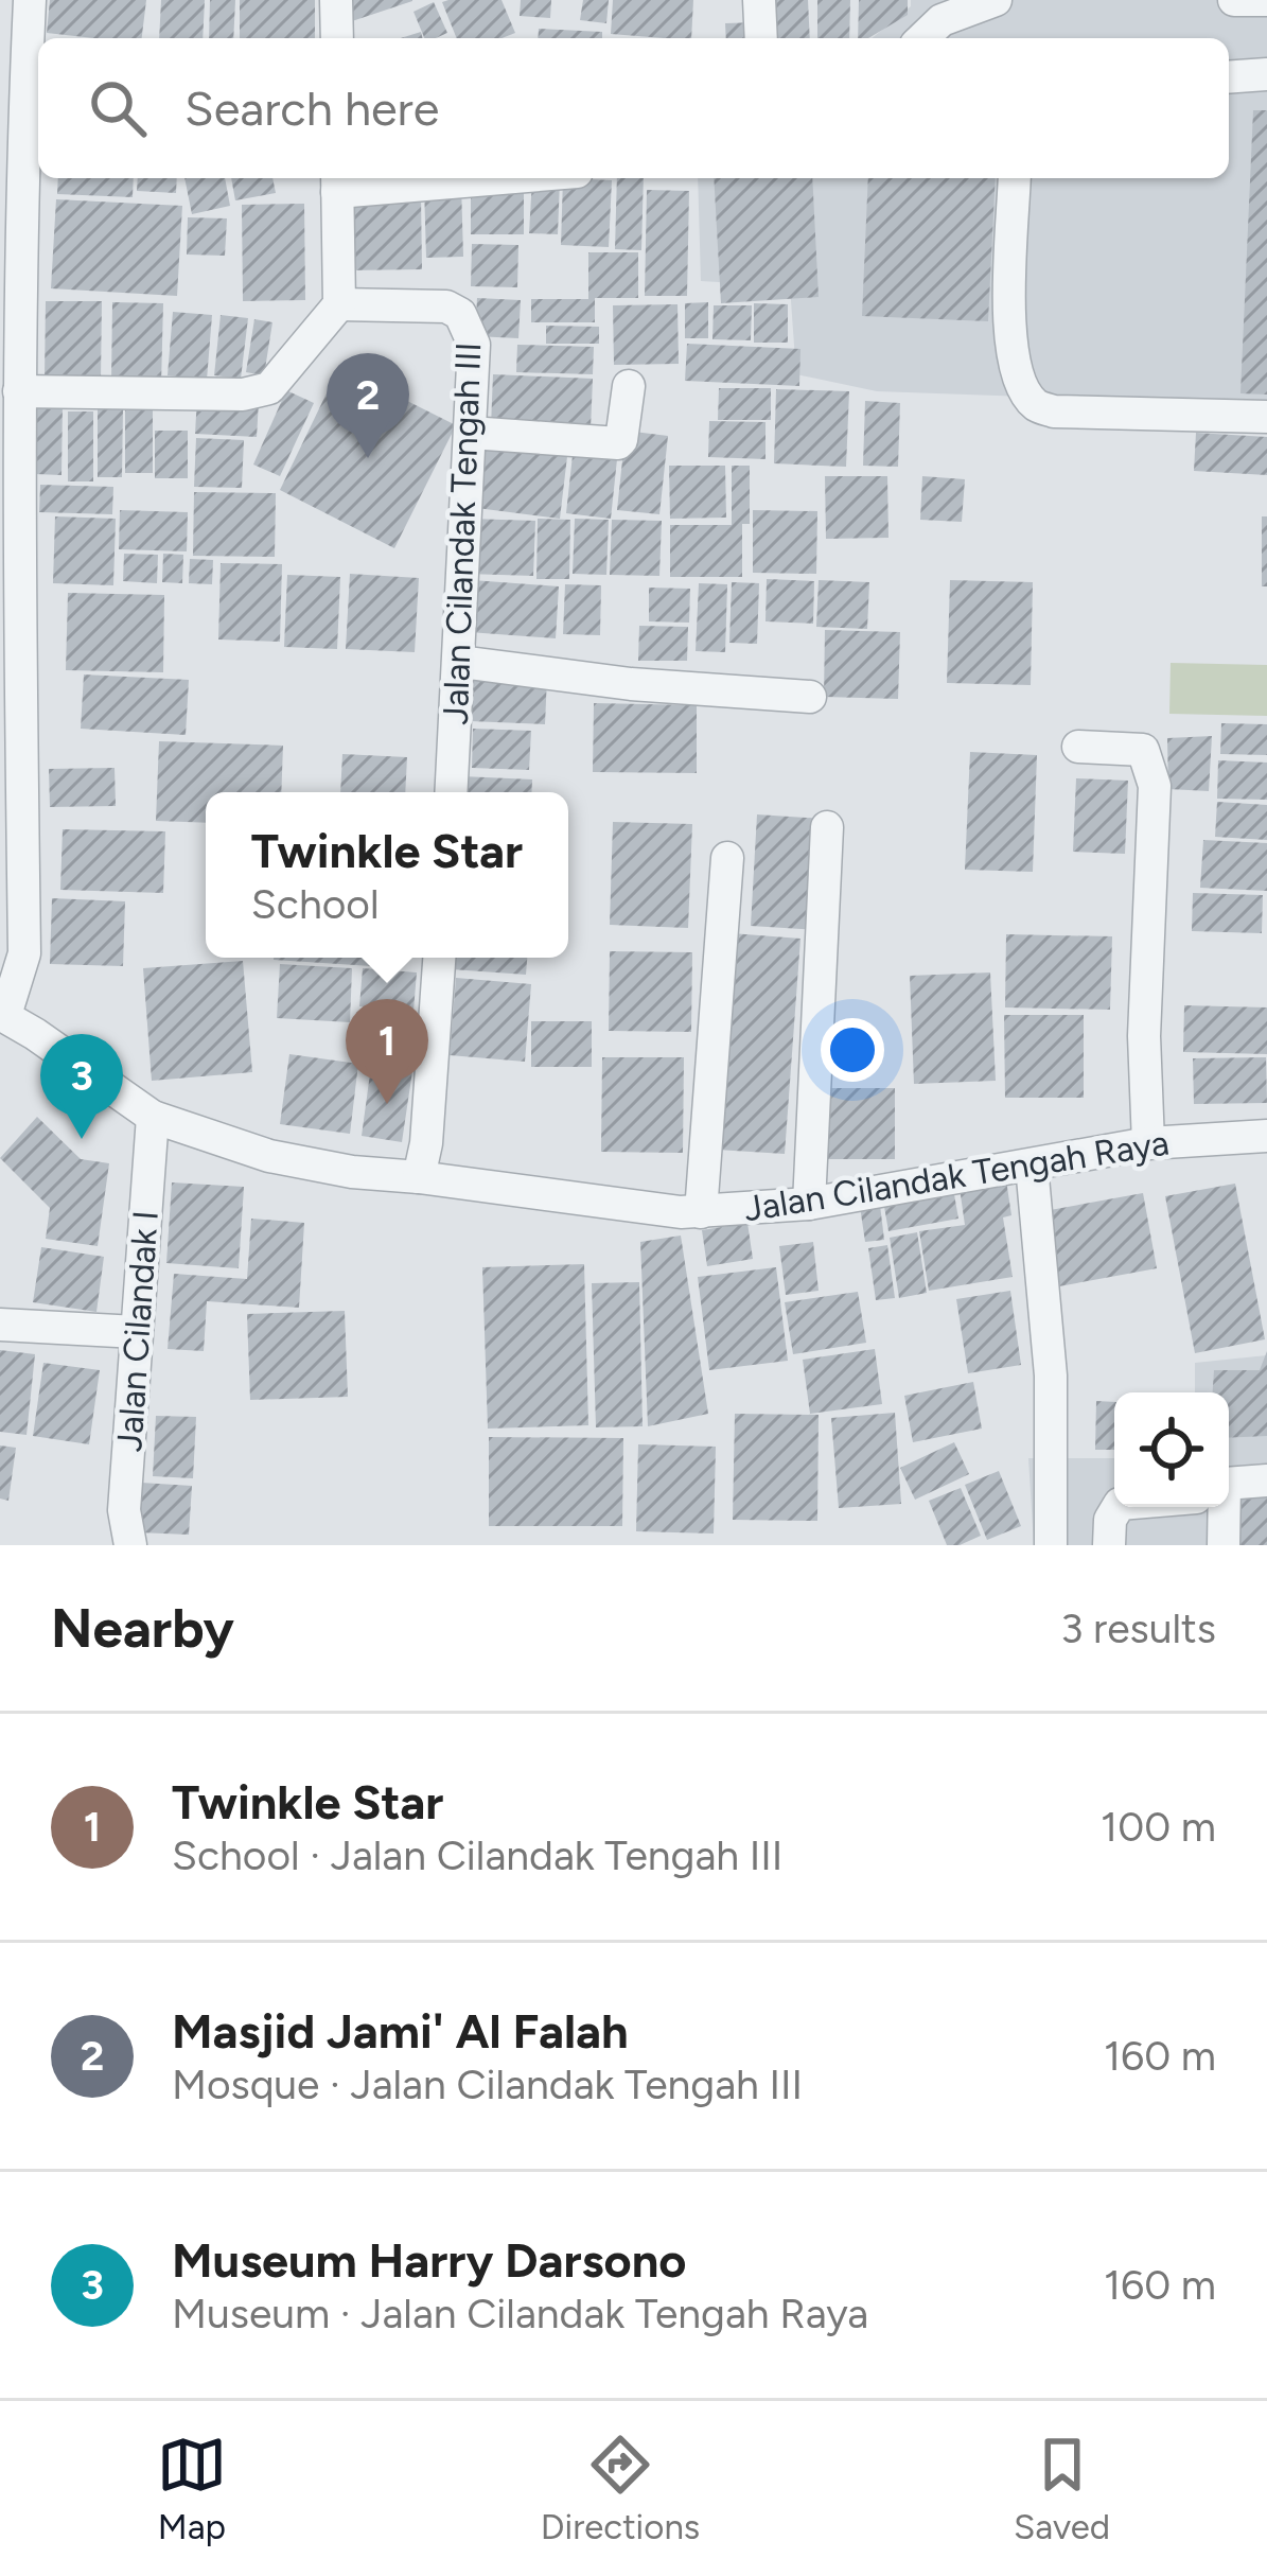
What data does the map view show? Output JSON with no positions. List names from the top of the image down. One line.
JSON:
{"streets":{"street":["Jalan Cilandak Tengah III","Jalan Cilandak Tengah Raya","Jalan Cilandak I"]},"crossings":[["Jalan Cilandak Tengah Raya","Jalan Cilandak I"]],"page":{"search":"Search here","pins":["2","1","3"],"popup":["Twinkle Star","School"],"heading":["Nearby","3 results"],"list":[{"mark":"1","name":"Twinkle Star","note":"School · Jalan Cilandak Tengah III","value":"100 m"},{"mark":"2","name":"Masjid Jami' Al Falah","note":"Mosque · Jalan Cilandak Tengah III","value":"160 m"},{"mark":"3","name":"Museum Harry Darsono","note":"Museum · Jalan Cilandak Tengah Raya","value":"160 m"}],"nav":["Map","Directions","Saved"]}}
